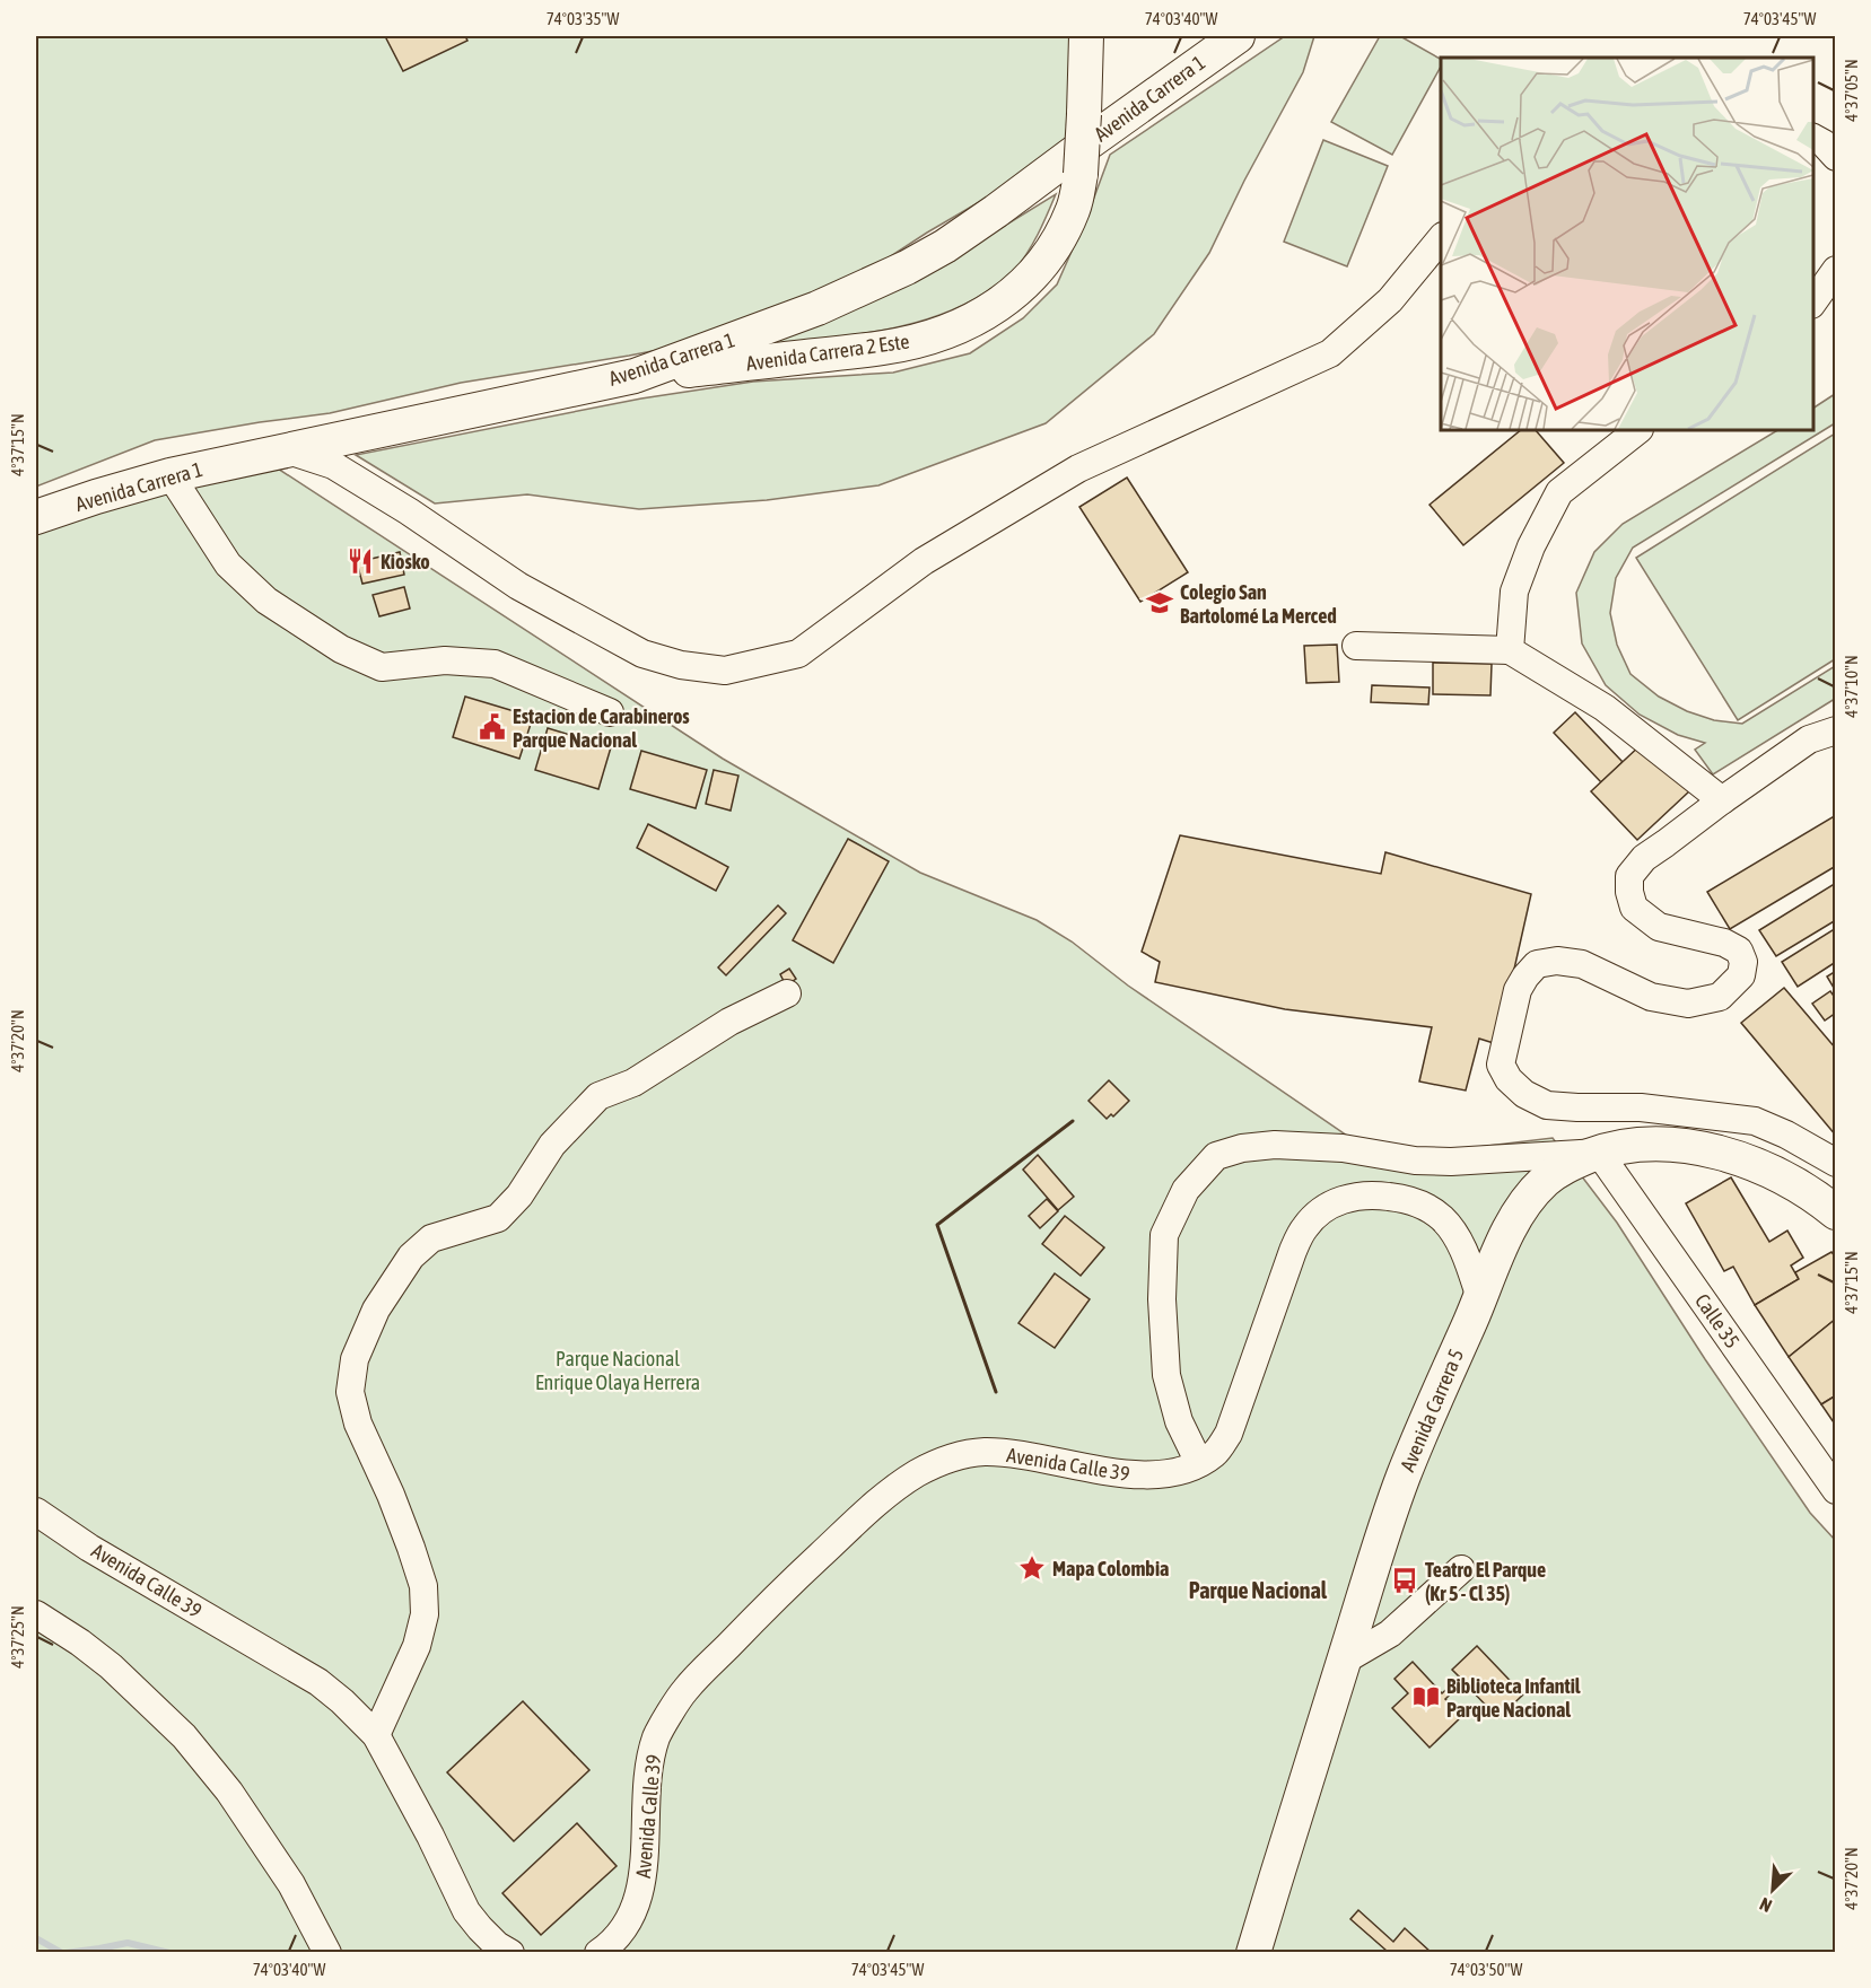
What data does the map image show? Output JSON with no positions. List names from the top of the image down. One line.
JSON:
{"streets":{"main road":["Avenida Carrera 1","Avenida Carrera 2 Este","Avenida Carrera 5"],"street":["Calle 35","Avenida Calle 39"]},"crossings":[["Avenida Carrera 1","Avenida Carrera 2 Este"],["Calle 35","Avenida Carrera 5"],["Avenida Carrera 5","Avenida Calle 39"]],"districts":["Parque Nacional"],"parks":["Parque Nacional Enrique Olaya Herrera"],"places":{"restaurant":["Kiosko"],"school or university":["Colegio San Bartolomé La Merced"],"public building":["Estacion de Carabineros Parque Nacional"],"place":["Mapa Colombia"],"bus stop":["Teatro El Parque (Kr 5 - Cl 35)"],"library":["Biblioteca Infantil Parque Nacional"]},"north":"bottom left","coordinates":["74°03'35\"W","74°03'40\"W","74°03'45\"W","4°37'05\"N","4°37'15\"N","4°37'10\"N","4°37'20\"N","4°37'25\"N","74°03'50\"W"]}
